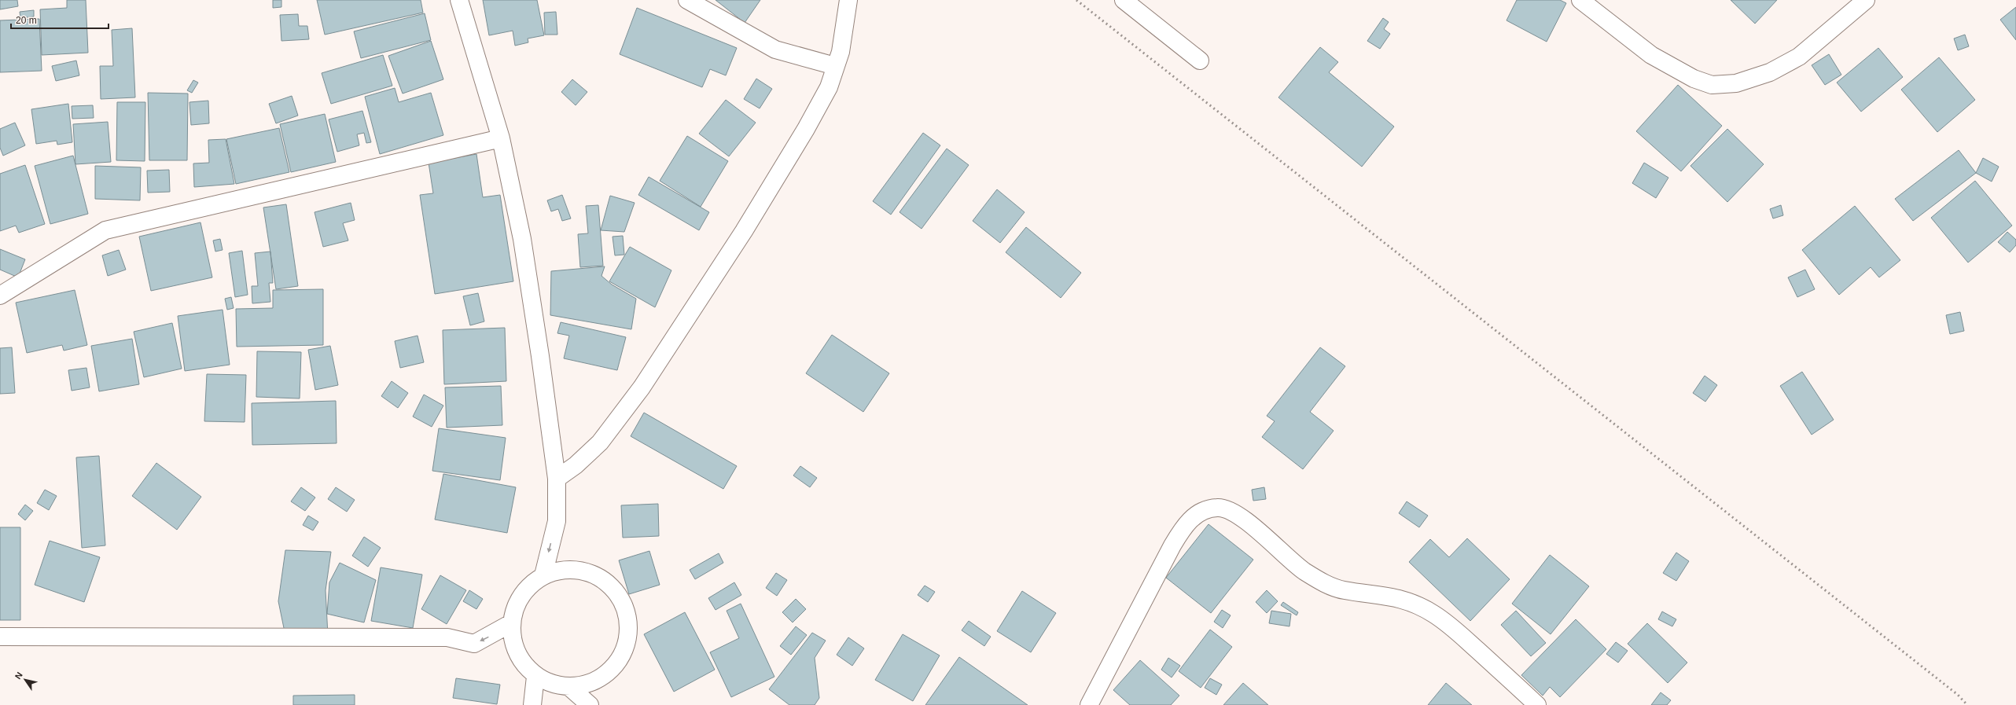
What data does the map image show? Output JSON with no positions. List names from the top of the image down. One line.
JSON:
{"scale_bar":"20 m","north":"top left"}
